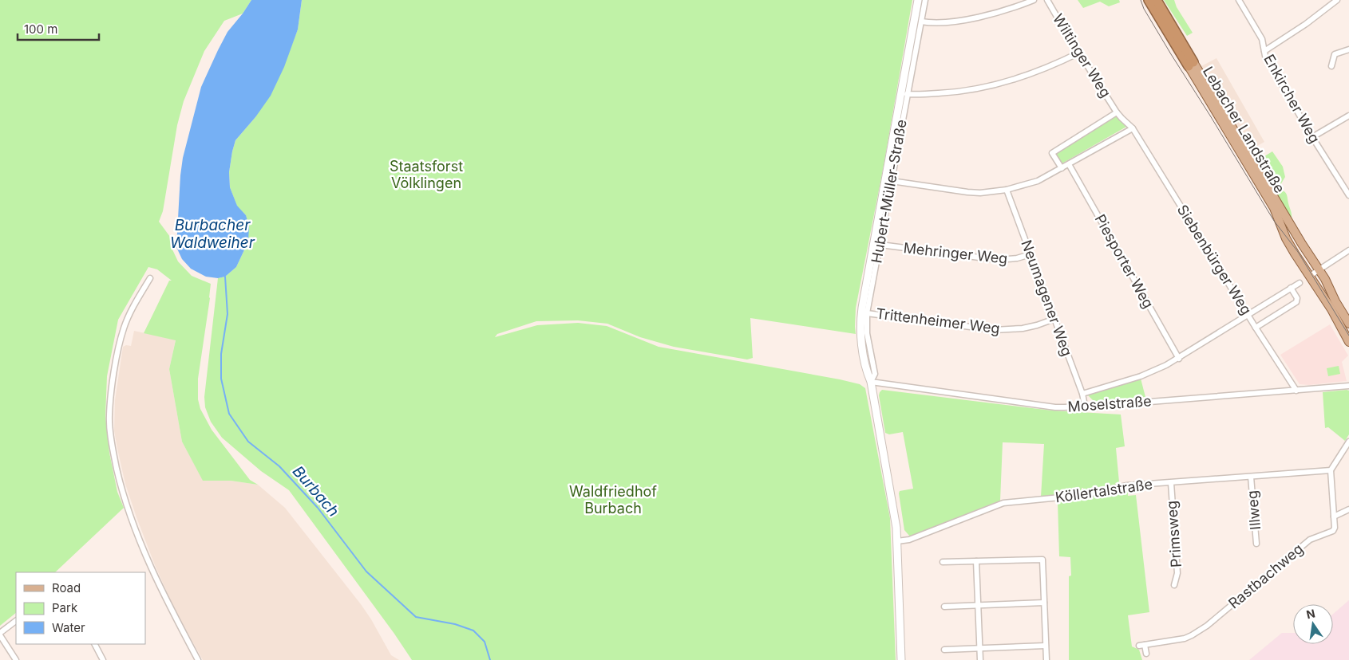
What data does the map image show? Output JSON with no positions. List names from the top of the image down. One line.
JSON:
{"streets":{"highway":["Lebacher Landstraße"],"main road":["Hubert-Müller-Straße"],"street":["Wiltinger Weg","Enkircher Weg","Mehringer Weg","Siebenbürger Weg","Piesporter Weg","Neumagener Weg","Trittenheimer Weg","Moselstraße","Köllertalstraße","Illweg","Primsweg","Rastbachweg"]},"crossings":[["Wiltinger Weg","Siebenbürger Weg"],["Hubert-Müller-Straße","Mehringer Weg"],["Hubert-Müller-Straße","Trittenheimer Weg"],["Hubert-Müller-Straße","Moselstraße"],["Hubert-Müller-Straße","Köllertalstraße"],["Mehringer Weg","Neumagener Weg"],["Siebenbürger Weg","Moselstraße"],["Neumagener Weg","Trittenheimer Weg"],["Neumagener Weg","Moselstraße"],["Köllertalstraße","Illweg"],["Köllertalstraße","Primsweg"],["Köllertalstraße","Rastbachweg"]],"water":["Burbacher Waldweiher","Burbach"],"parks":["Staatsforst Völklingen","Waldfriedhof Burbach"],"legend":["Road","Park","Water"],"scale_bar":"100 m","north":"top"}
